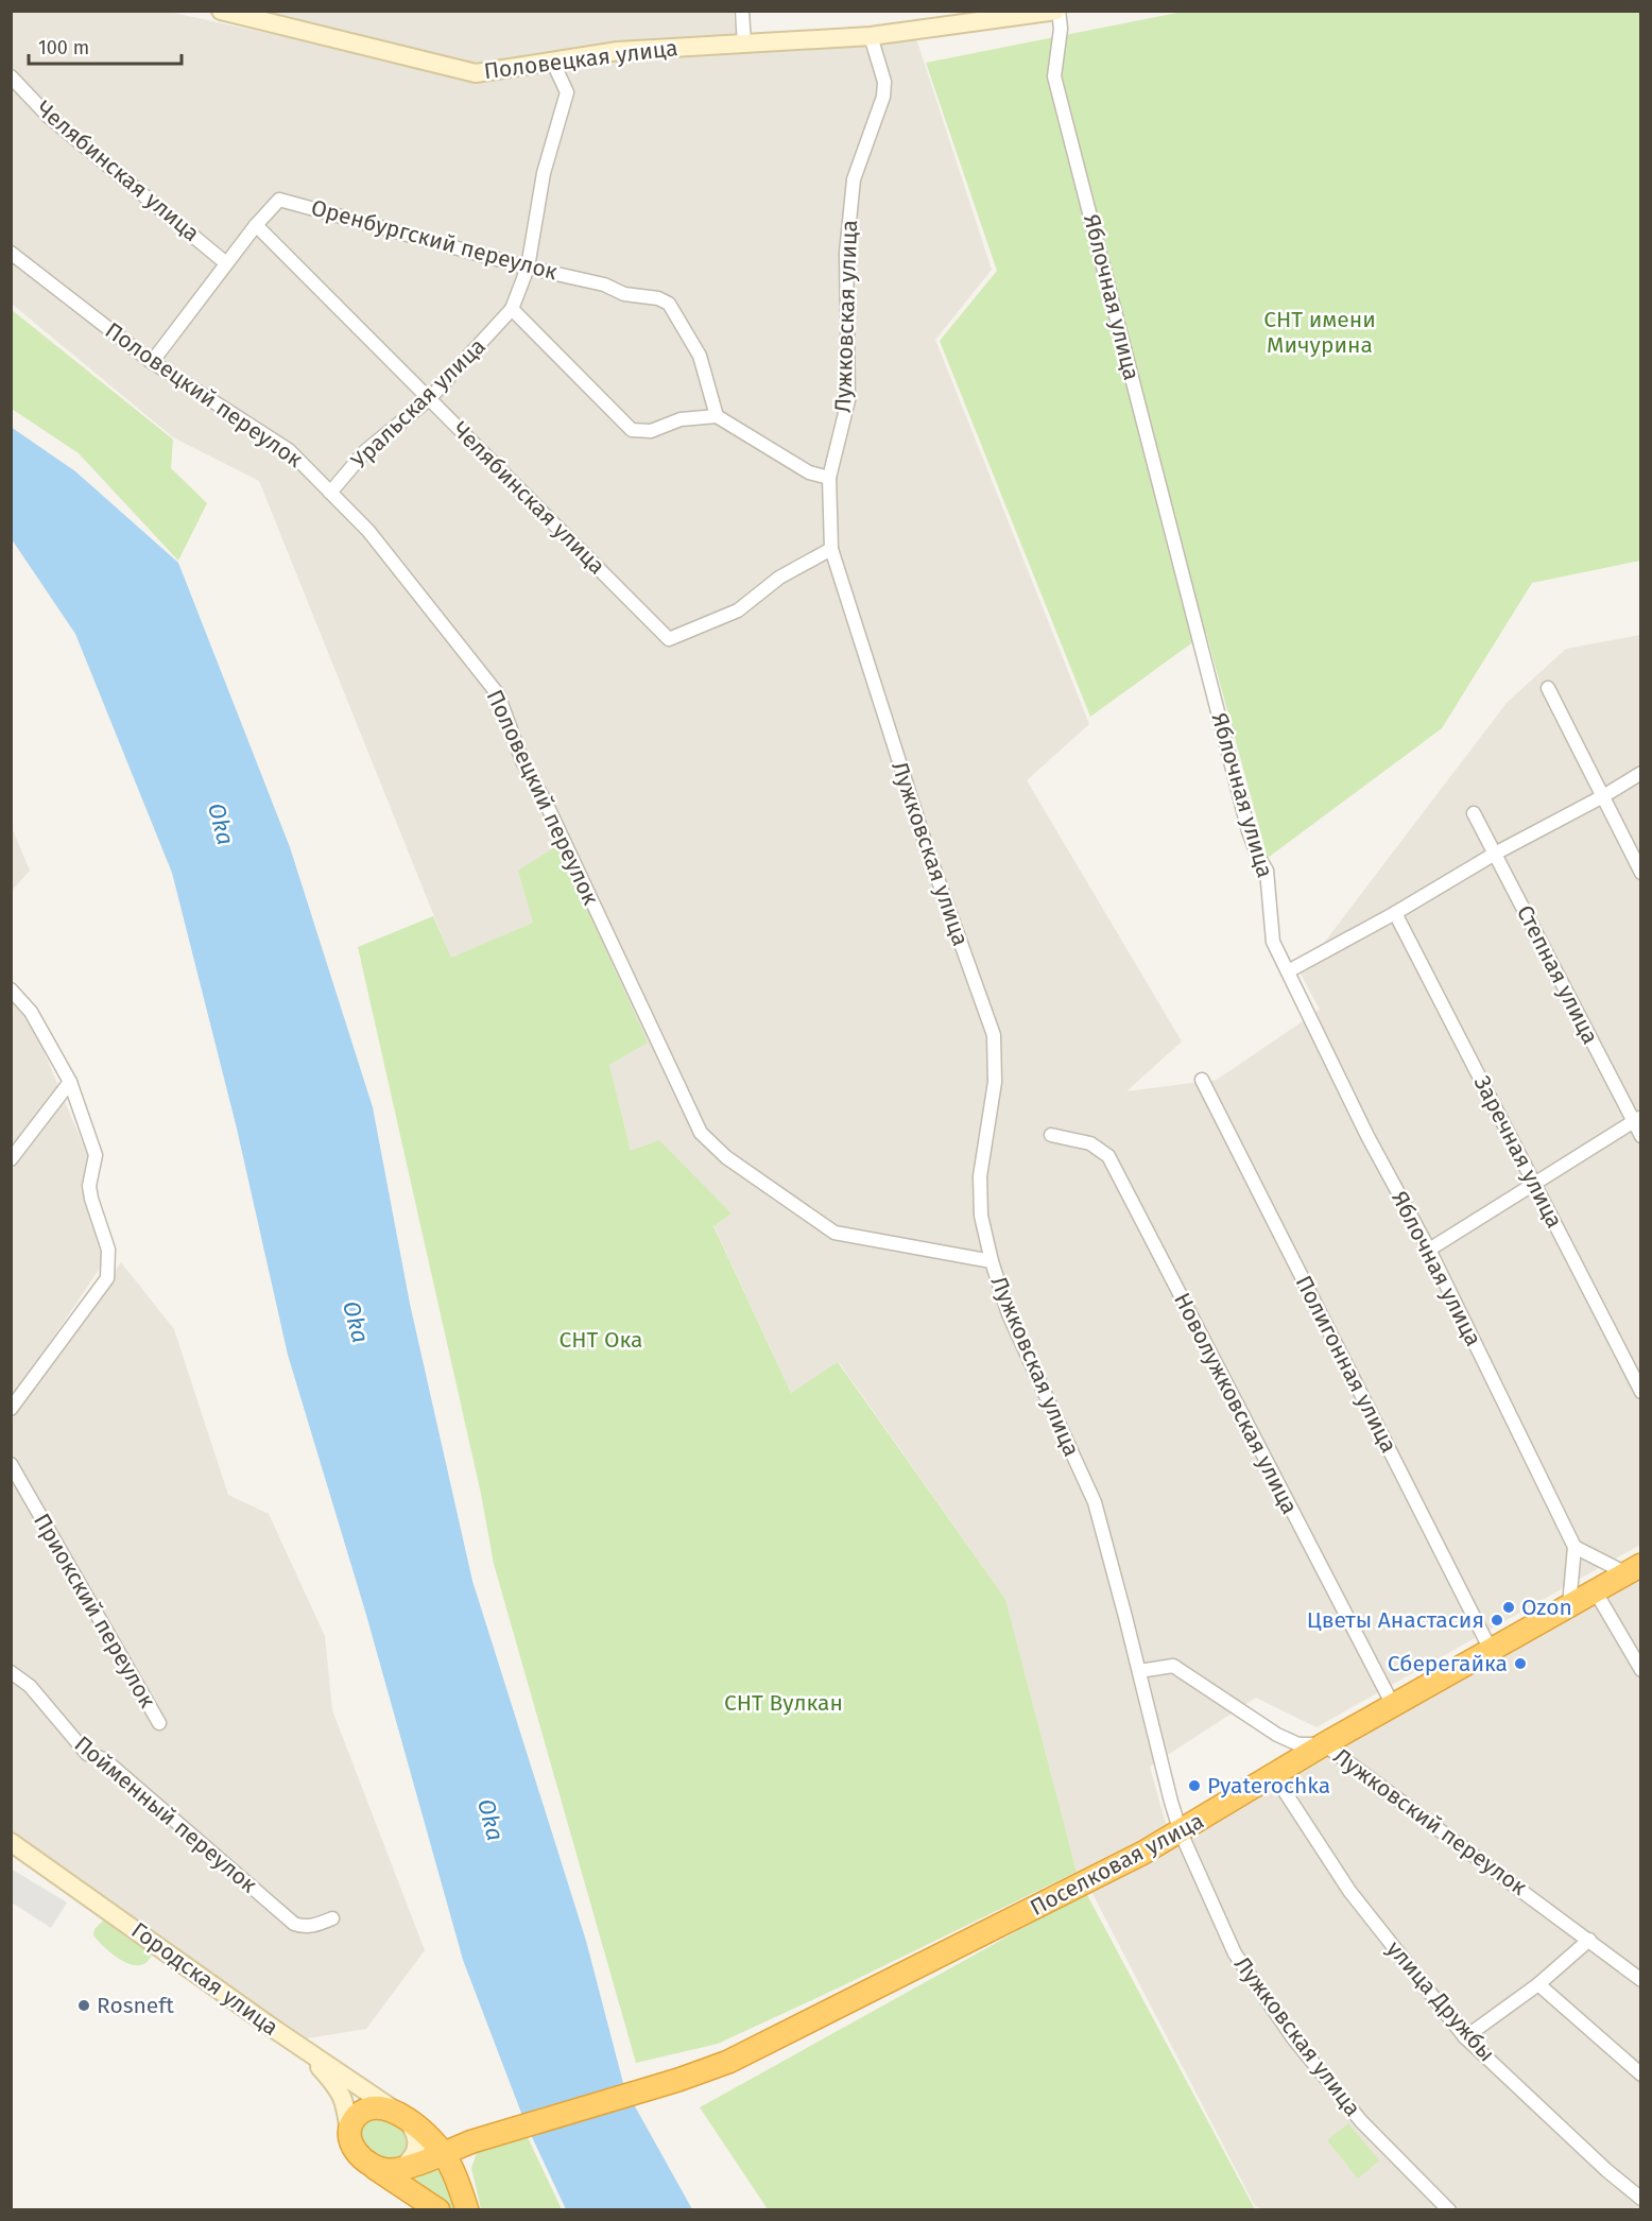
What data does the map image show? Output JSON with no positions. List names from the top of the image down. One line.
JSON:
{"streets":{"highway":["Поселковая улица"],"street":["Половецкая улица","Челябинская улица","Оренбургский переулок","Яблочная улица","Лужковская улица","Половецкий переулок","Уральская улица","Степная улица","Заречная улица","Полигонная улица","Новолужковская улица","Приокский переулок","Пойменный переулок","Лужковский переулок","Городская улица","улица Дружбы"]},"crossings":[["Половецкая улица","Яблочная улица"],["Половецкая улица","Лужковская улица"],["Половецкая улица","Уральская улица"],["Челябинская улица","Оренбургский переулок"],["Челябинская улица","Лужковская улица"],["Челябинская улица","Уральская улица"],["Оренбургский переулок","Половецкий переулок"],["Оренбургский переулок","Уральская улица"],["Лужковская улица","Половецкий переулок"],["Лужковская улица","Лужковский переулок"],["Лужковская улица","Поселковая улица"],["Половецкий переулок","Уральская улица"],["Полигонная улица","Поселковая улица"],["Новолужковская улица","Поселковая улица"],["Лужковский переулок","Поселковая улица"],["Поселковая улица","Городская улица"],["Поселковая улица","улица Дружбы"]],"water":["Oka"],"parks":["СНТ имени Мичурина","СНТ Ока","СНТ Вулкан"],"places":["Ozon","Цветы Анастасия","Сберегайка","Pyaterochka","Rosneft"],"scale_bar":"100 m"}
